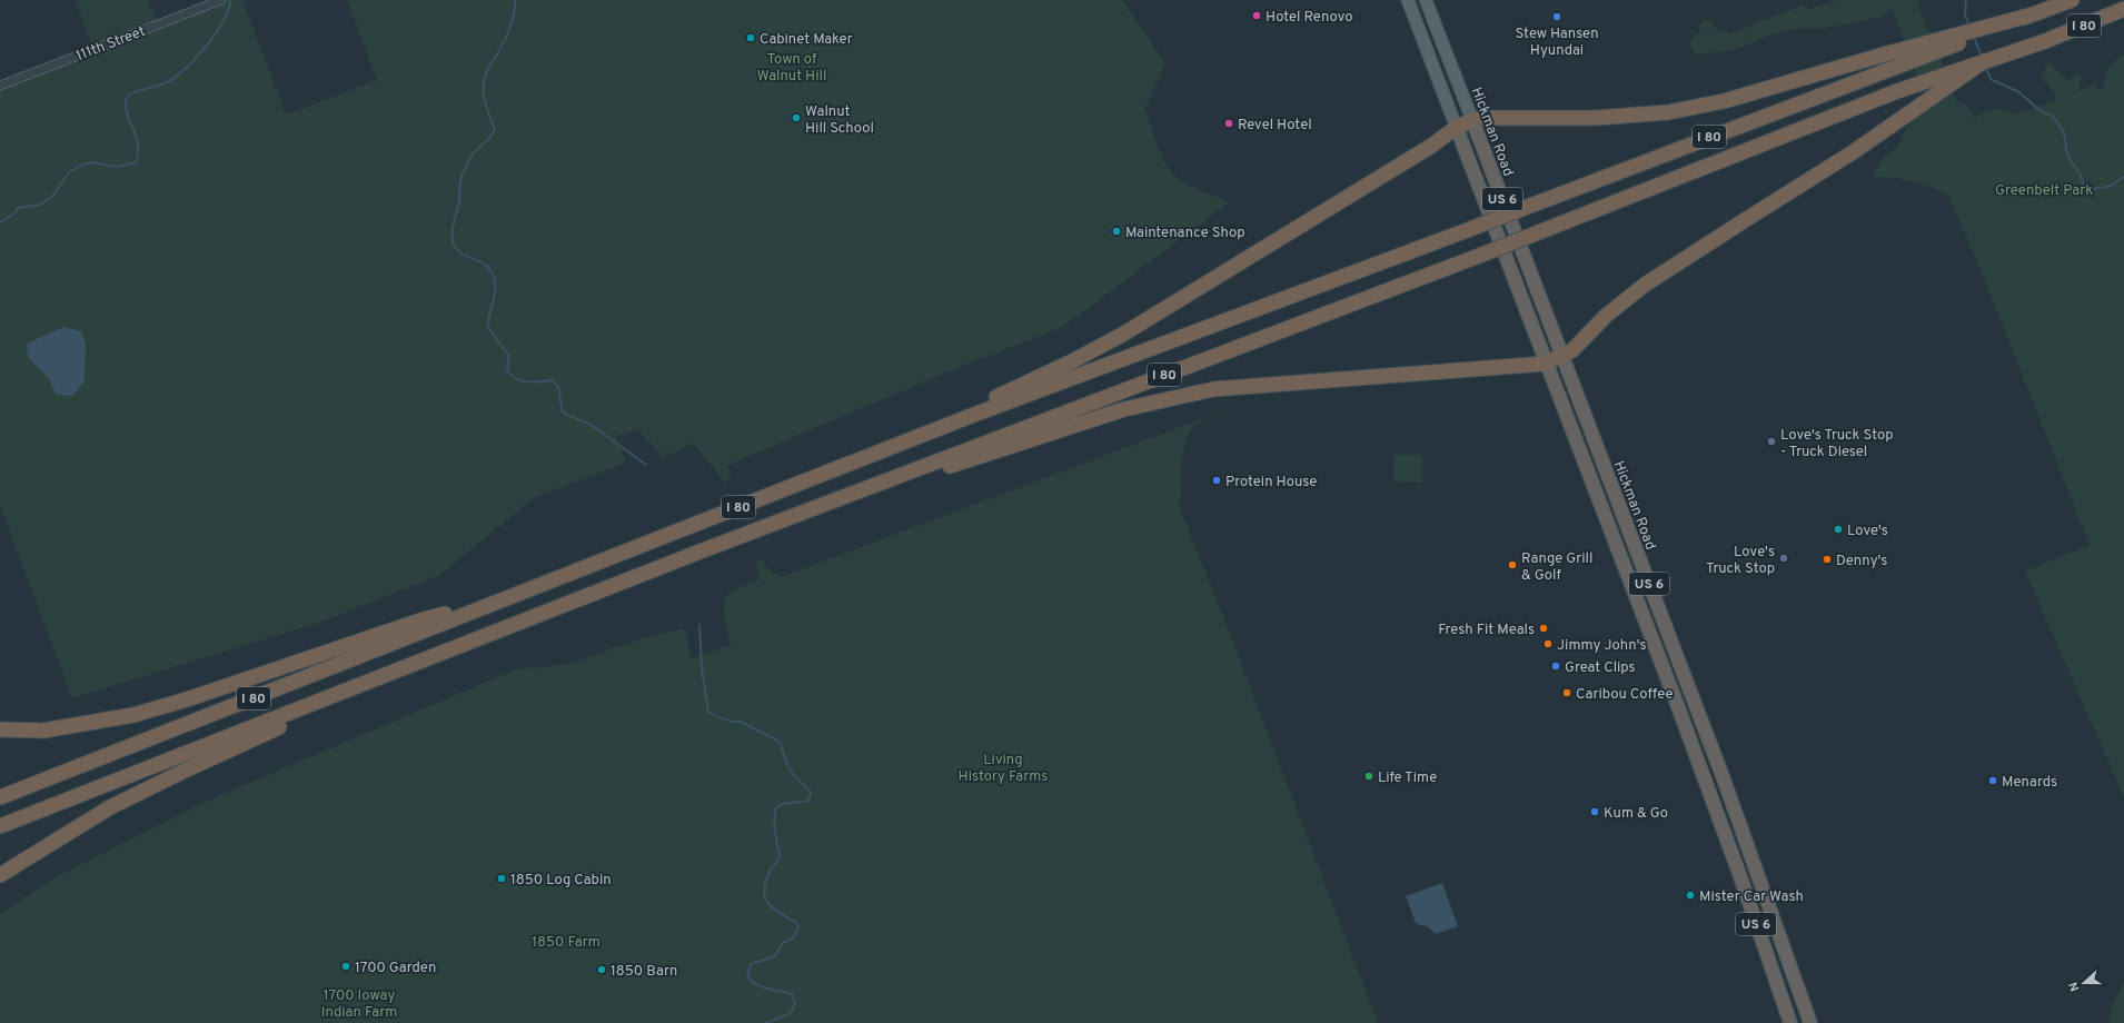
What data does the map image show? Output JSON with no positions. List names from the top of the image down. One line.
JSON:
{"streets":{"highway":["I 80","Hickman Road","US 6"],"street":["111th Street"]},"parks":["Town of Walnut Hill","Greenbelt Park","Living History Farms","1850 Farm","1700 Ioway Indian Farm"],"places":["Hotel Renovo","Stew Hansen Hyundai","Cabinet Maker","Walnut Hill School","Revel Hotel","Maintenance Shop","Love's Truck Stop - Truck Diesel","Protein House","Love's","Love's Truck Stop","Denny's","Range Grill & Golf","Fresh Fit Meals","Jimmy John's","Great Clips","Caribou Coffee","Life Time","Menards","Kum & Go","1850 Log Cabin","Mister Car Wash","1700 Garden","1850 Barn"],"north":"left"}
